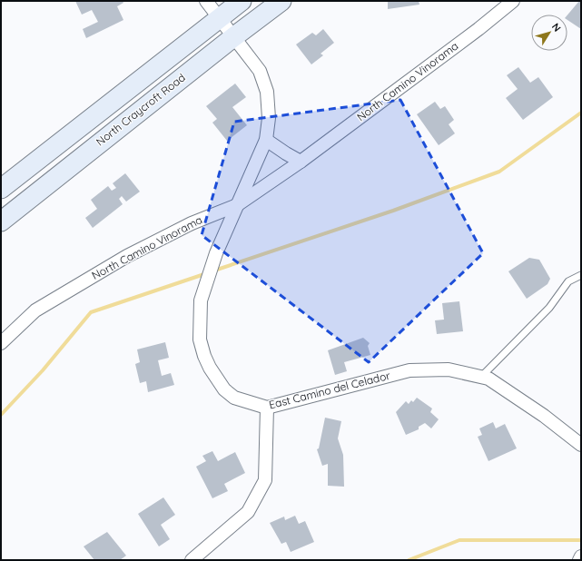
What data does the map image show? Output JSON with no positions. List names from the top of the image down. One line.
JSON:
{"streets":{"main road":["North Craycroft Road"],"street":["North Camino Vinorama","East Camino del Celador"]},"crossings":[["North Camino Vinorama","East Camino del Celador"],["North Craycroft Road","East Camino del Celador"]],"north":"top right"}
